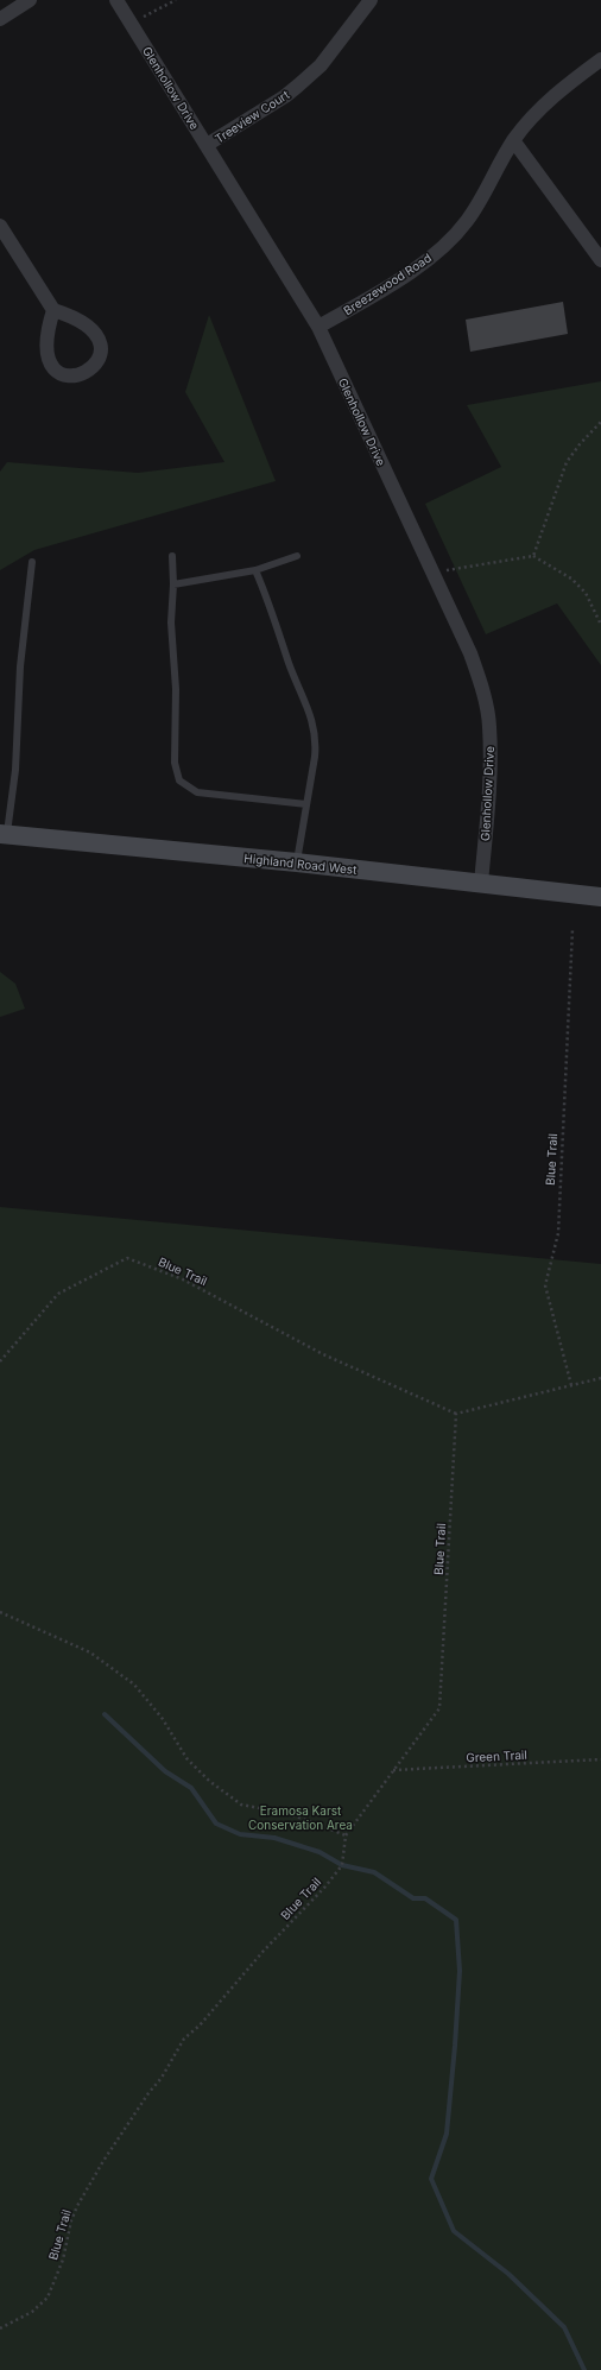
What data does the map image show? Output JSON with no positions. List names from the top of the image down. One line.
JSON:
{"streets":{"street":["Glenhollow Drive","Treeview Court","Breezewood Road","Highland Road West"],"path":["Blue Trail","Green Trail"]},"crossings":[["Glenhollow Drive","Treeview Court"],["Glenhollow Drive","Breezewood Road"],["Glenhollow Drive","Highland Road West"],["Blue Trail","Green Trail"]],"parks":["Eramosa Karst Conservation Area"]}
